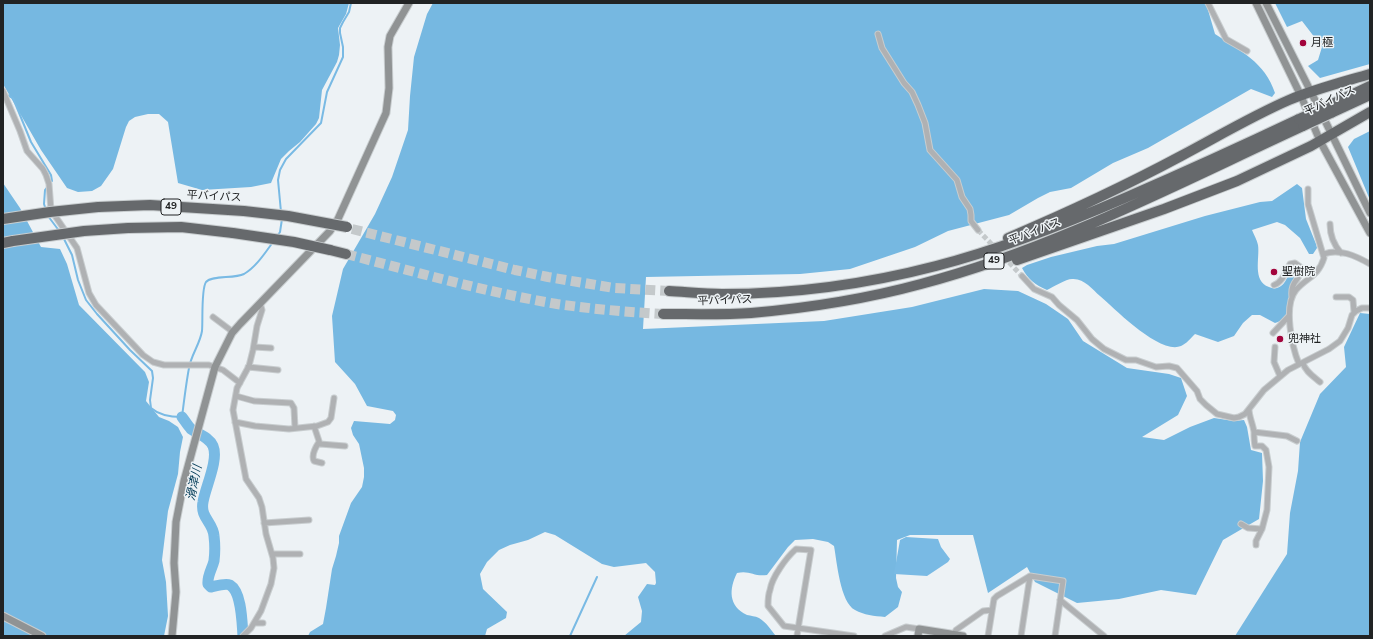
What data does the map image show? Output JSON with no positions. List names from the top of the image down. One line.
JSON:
{"streets":{"highway":["平バイパス","49"]},"water":["滑津川"],"places":["月極","聖樹院","兜神社"]}
